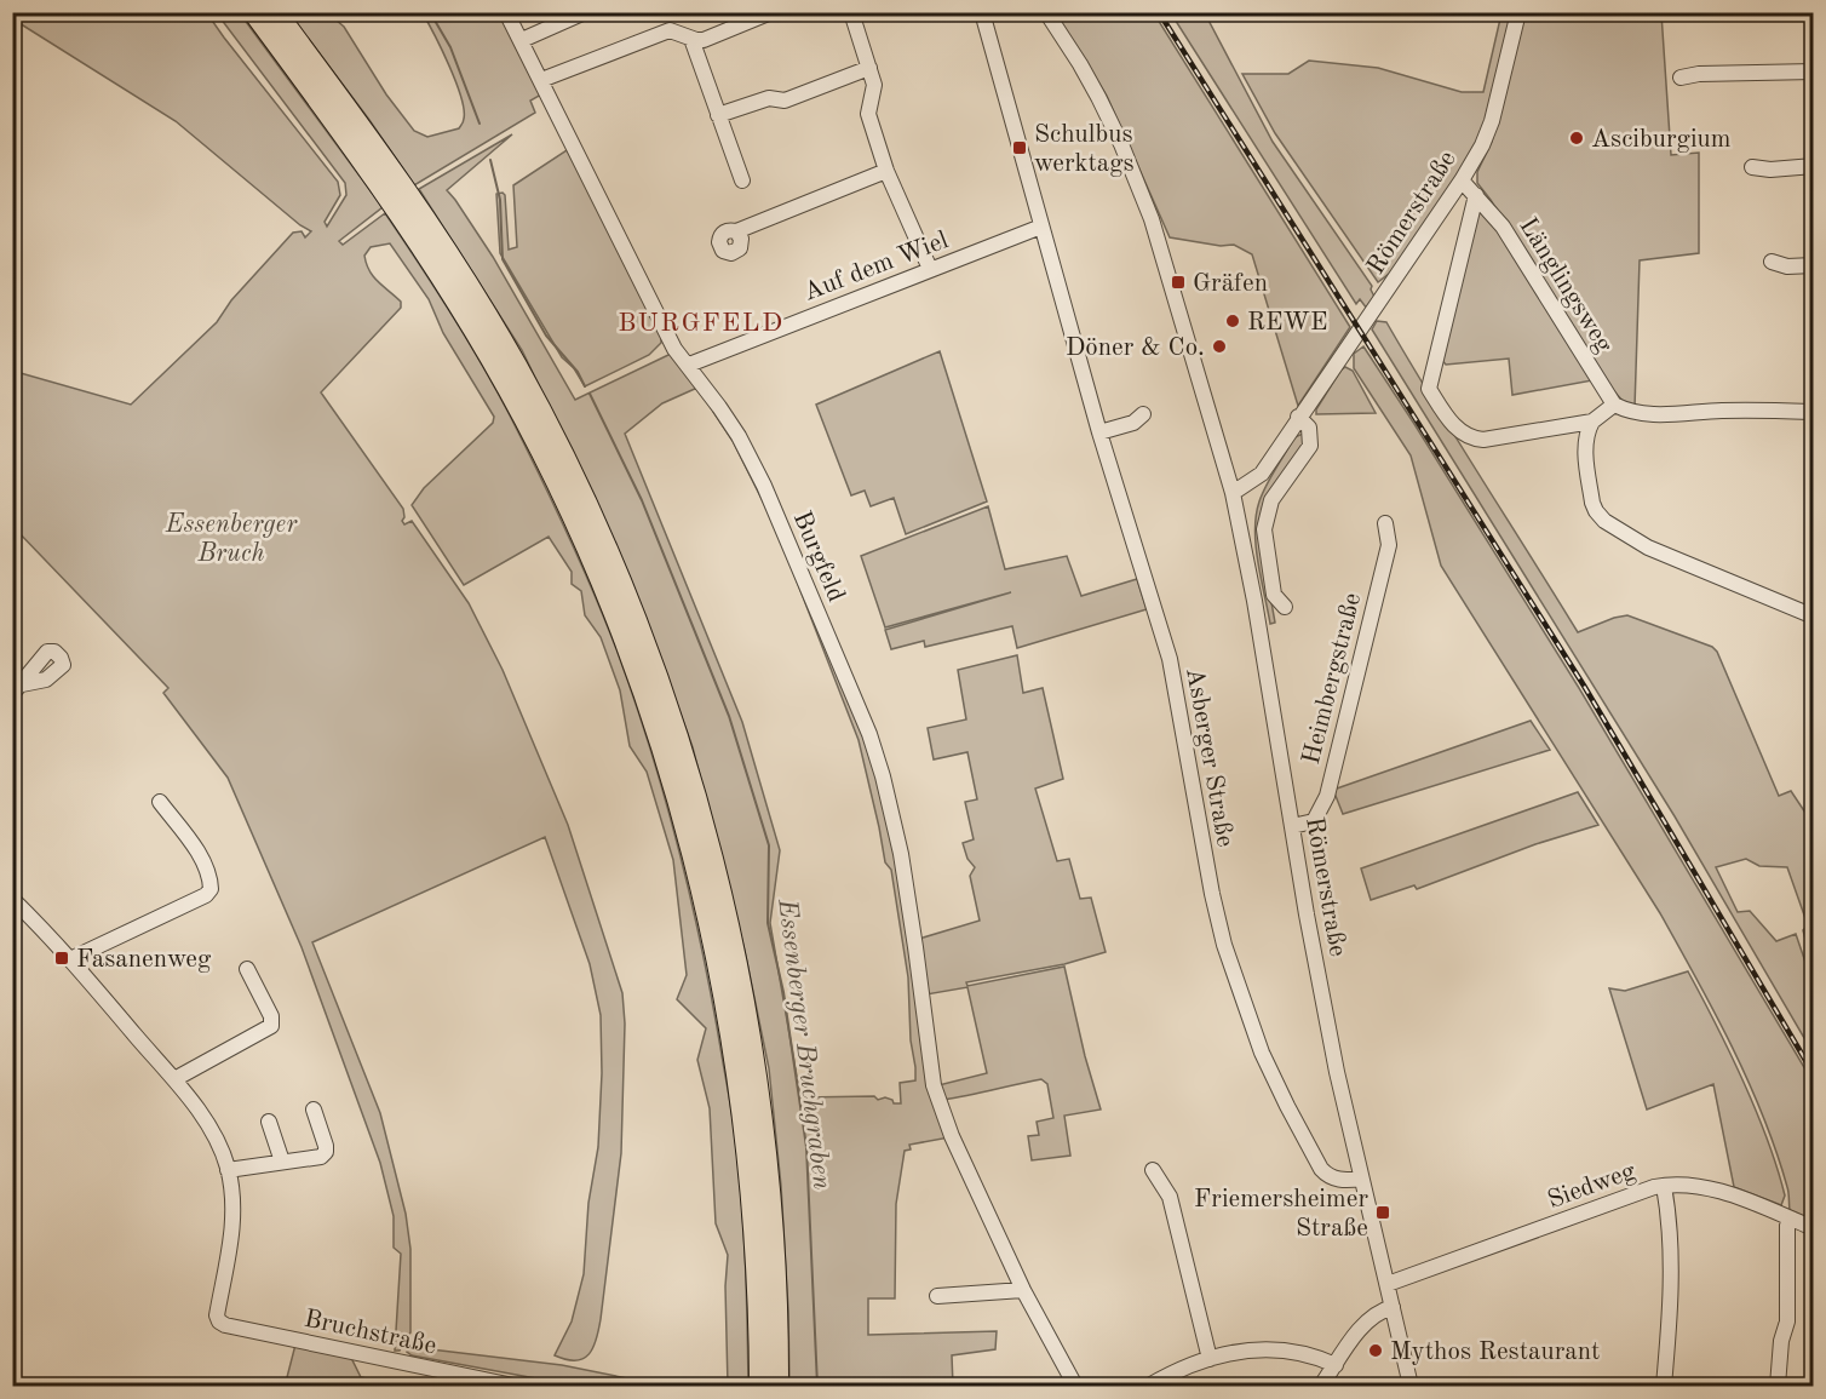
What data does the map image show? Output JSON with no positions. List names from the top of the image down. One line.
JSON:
{"streets":{"street":["Römerstraße","Auf dem Wiel","Länglingsweg","Burgfeld","Heimbergstraße","Asberger Straße","Siedweg","Bruchstraße"]},"crossings":[["Römerstraße","Länglingsweg"],["Römerstraße","Heimbergstraße"],["Römerstraße","Asberger Straße"],["Römerstraße","Siedweg"],["Auf dem Wiel","Burgfeld"],["Auf dem Wiel","Asberger Straße"]],"districts":["BURGFELD"],"water":["Essenberger Bruchgraben"],"parks":["Essenberger Bruch"],"places":{"other":["Asciburgium","REWE","Döner & Co.","Mythos Restaurant"],"transit":["Schulbus werktags","Gräfen","Fasanenweg","Friemersheimer Straße"]}}
